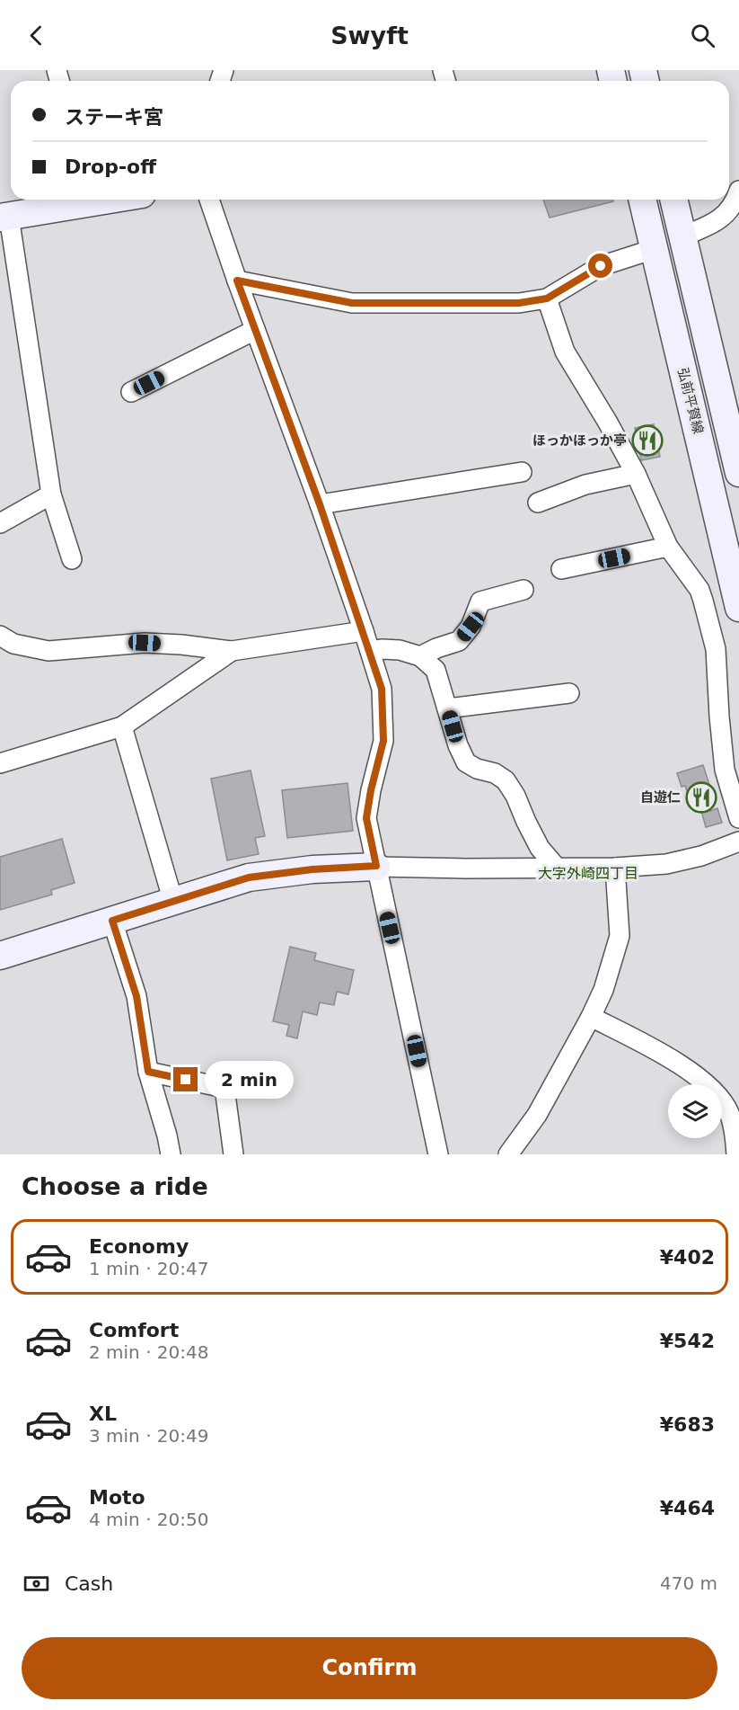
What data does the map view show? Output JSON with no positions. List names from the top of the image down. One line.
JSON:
{"streets":{"main road":["弘前平賀線"]},"districts":["大字外崎四丁目"],"places":{"restaurant":["ほっかほっか亭","自遊仁"]},"page":{"header":"Swyft","banner":["ステーキ宮","Drop-off"],"bubble":"2 min","heading":"Choose a ride","list":[{"name":"Economy","note":"1 min · 20:47","value":"¥402"},{"name":"Comfort","note":"2 min · 20:48","value":"¥542"},{"name":"XL","note":"3 min · 20:49","value":"¥683"},{"name":"Moto","note":"4 min · 20:50","value":"¥464"}],"pay":["Cash","470 m"],"buttons":"Confirm"}}
